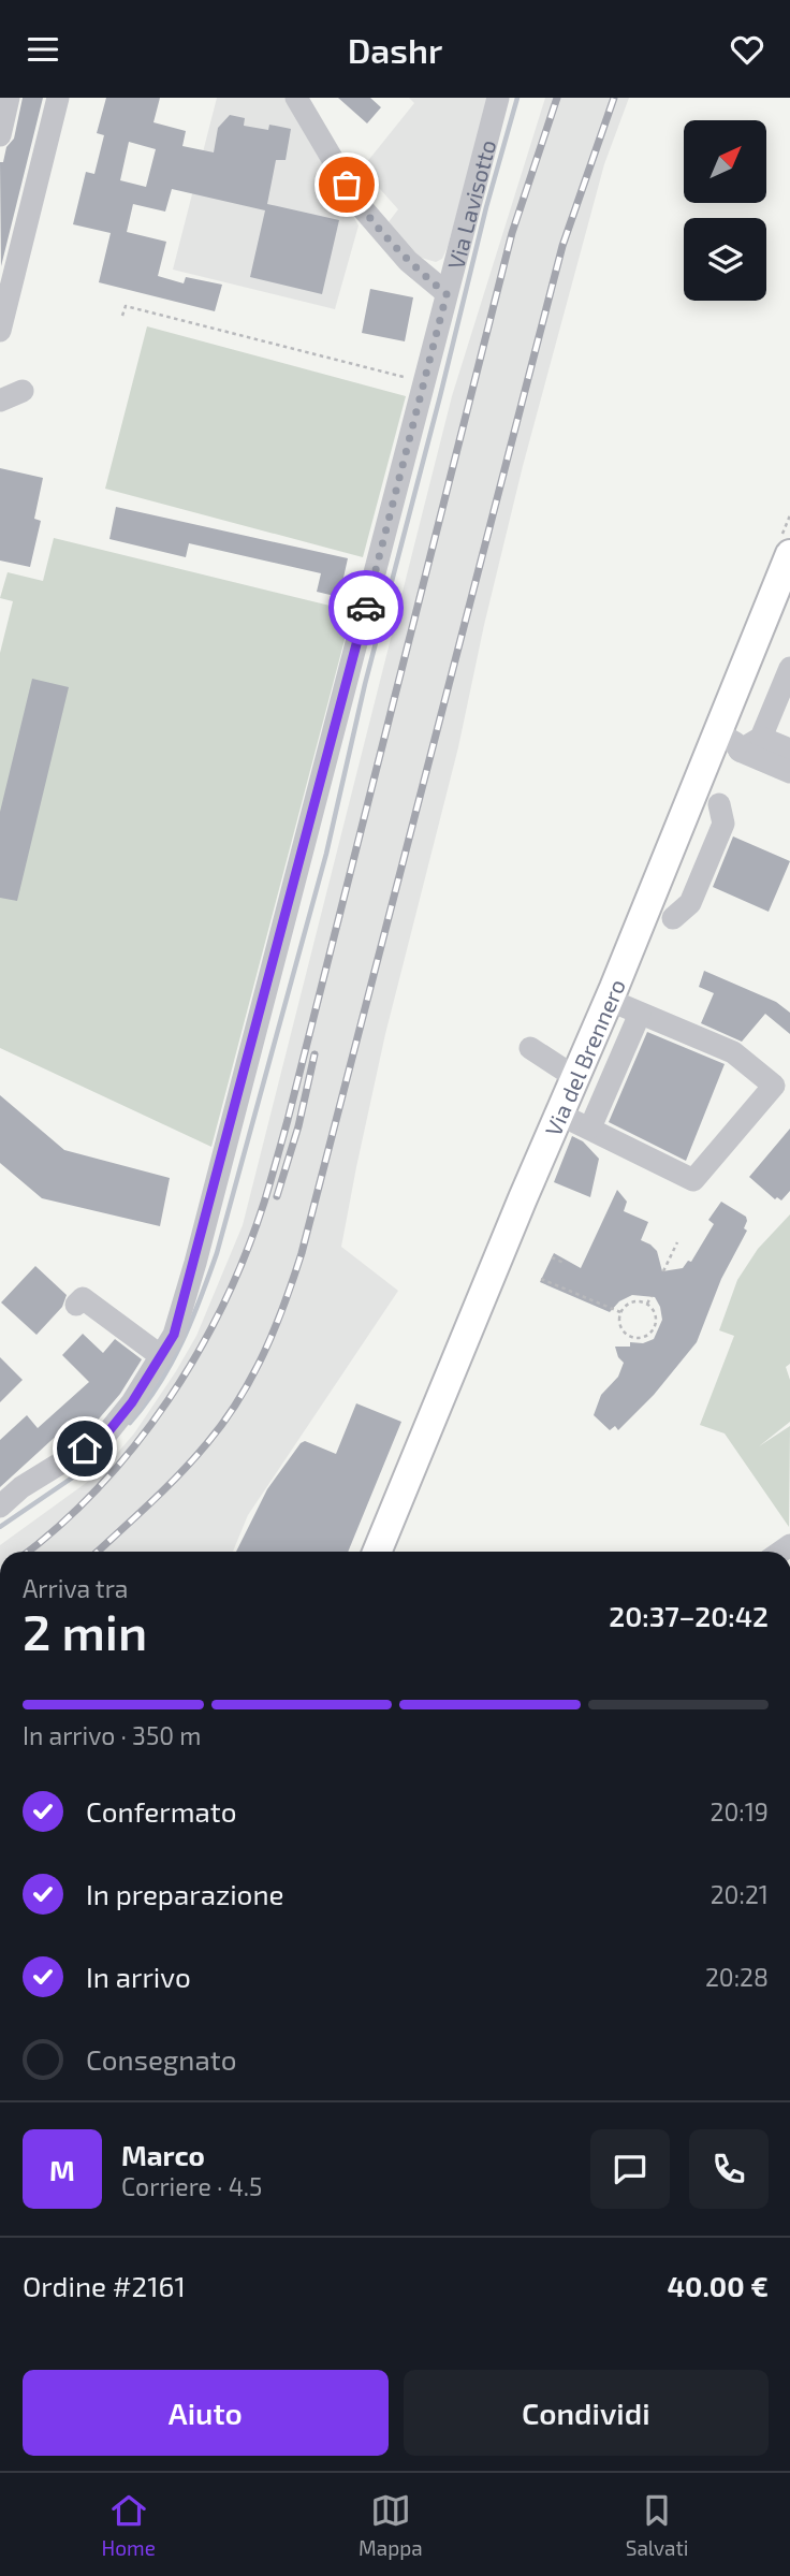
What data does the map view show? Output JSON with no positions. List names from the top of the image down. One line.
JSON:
{"streets":{"main road":["Via del Brennero"],"street":["Via Lavisotto"]},"north":"top right","page":{"header":"Dashr","heading":["2 min","Arriva tra","20:37–20:42"],"panel":["Marco","Corriere · 4.5","Ordine #2161","40.00 €"],"bar":"In arrivo · 350 m","list":[["Confermato","20:19"],["In preparazione","20:21"],["In arrivo","20:28"],"Consegnato"],"round":"M","buttons":["Aiuto","Condividi"],"tabs":["Home","Mappa","Salvati"]}}
